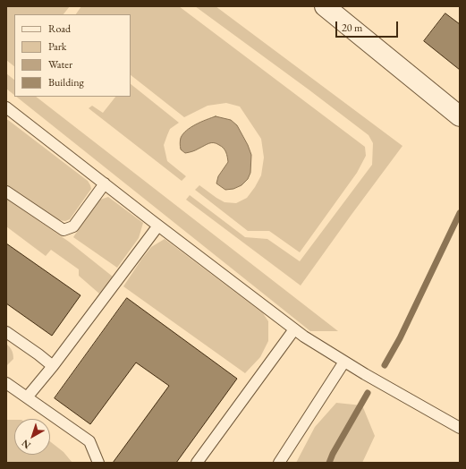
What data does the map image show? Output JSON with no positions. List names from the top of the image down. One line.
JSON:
{"legend":["Road","Park","Water","Building"],"scale_bar":"20 m","north":"bottom left"}
